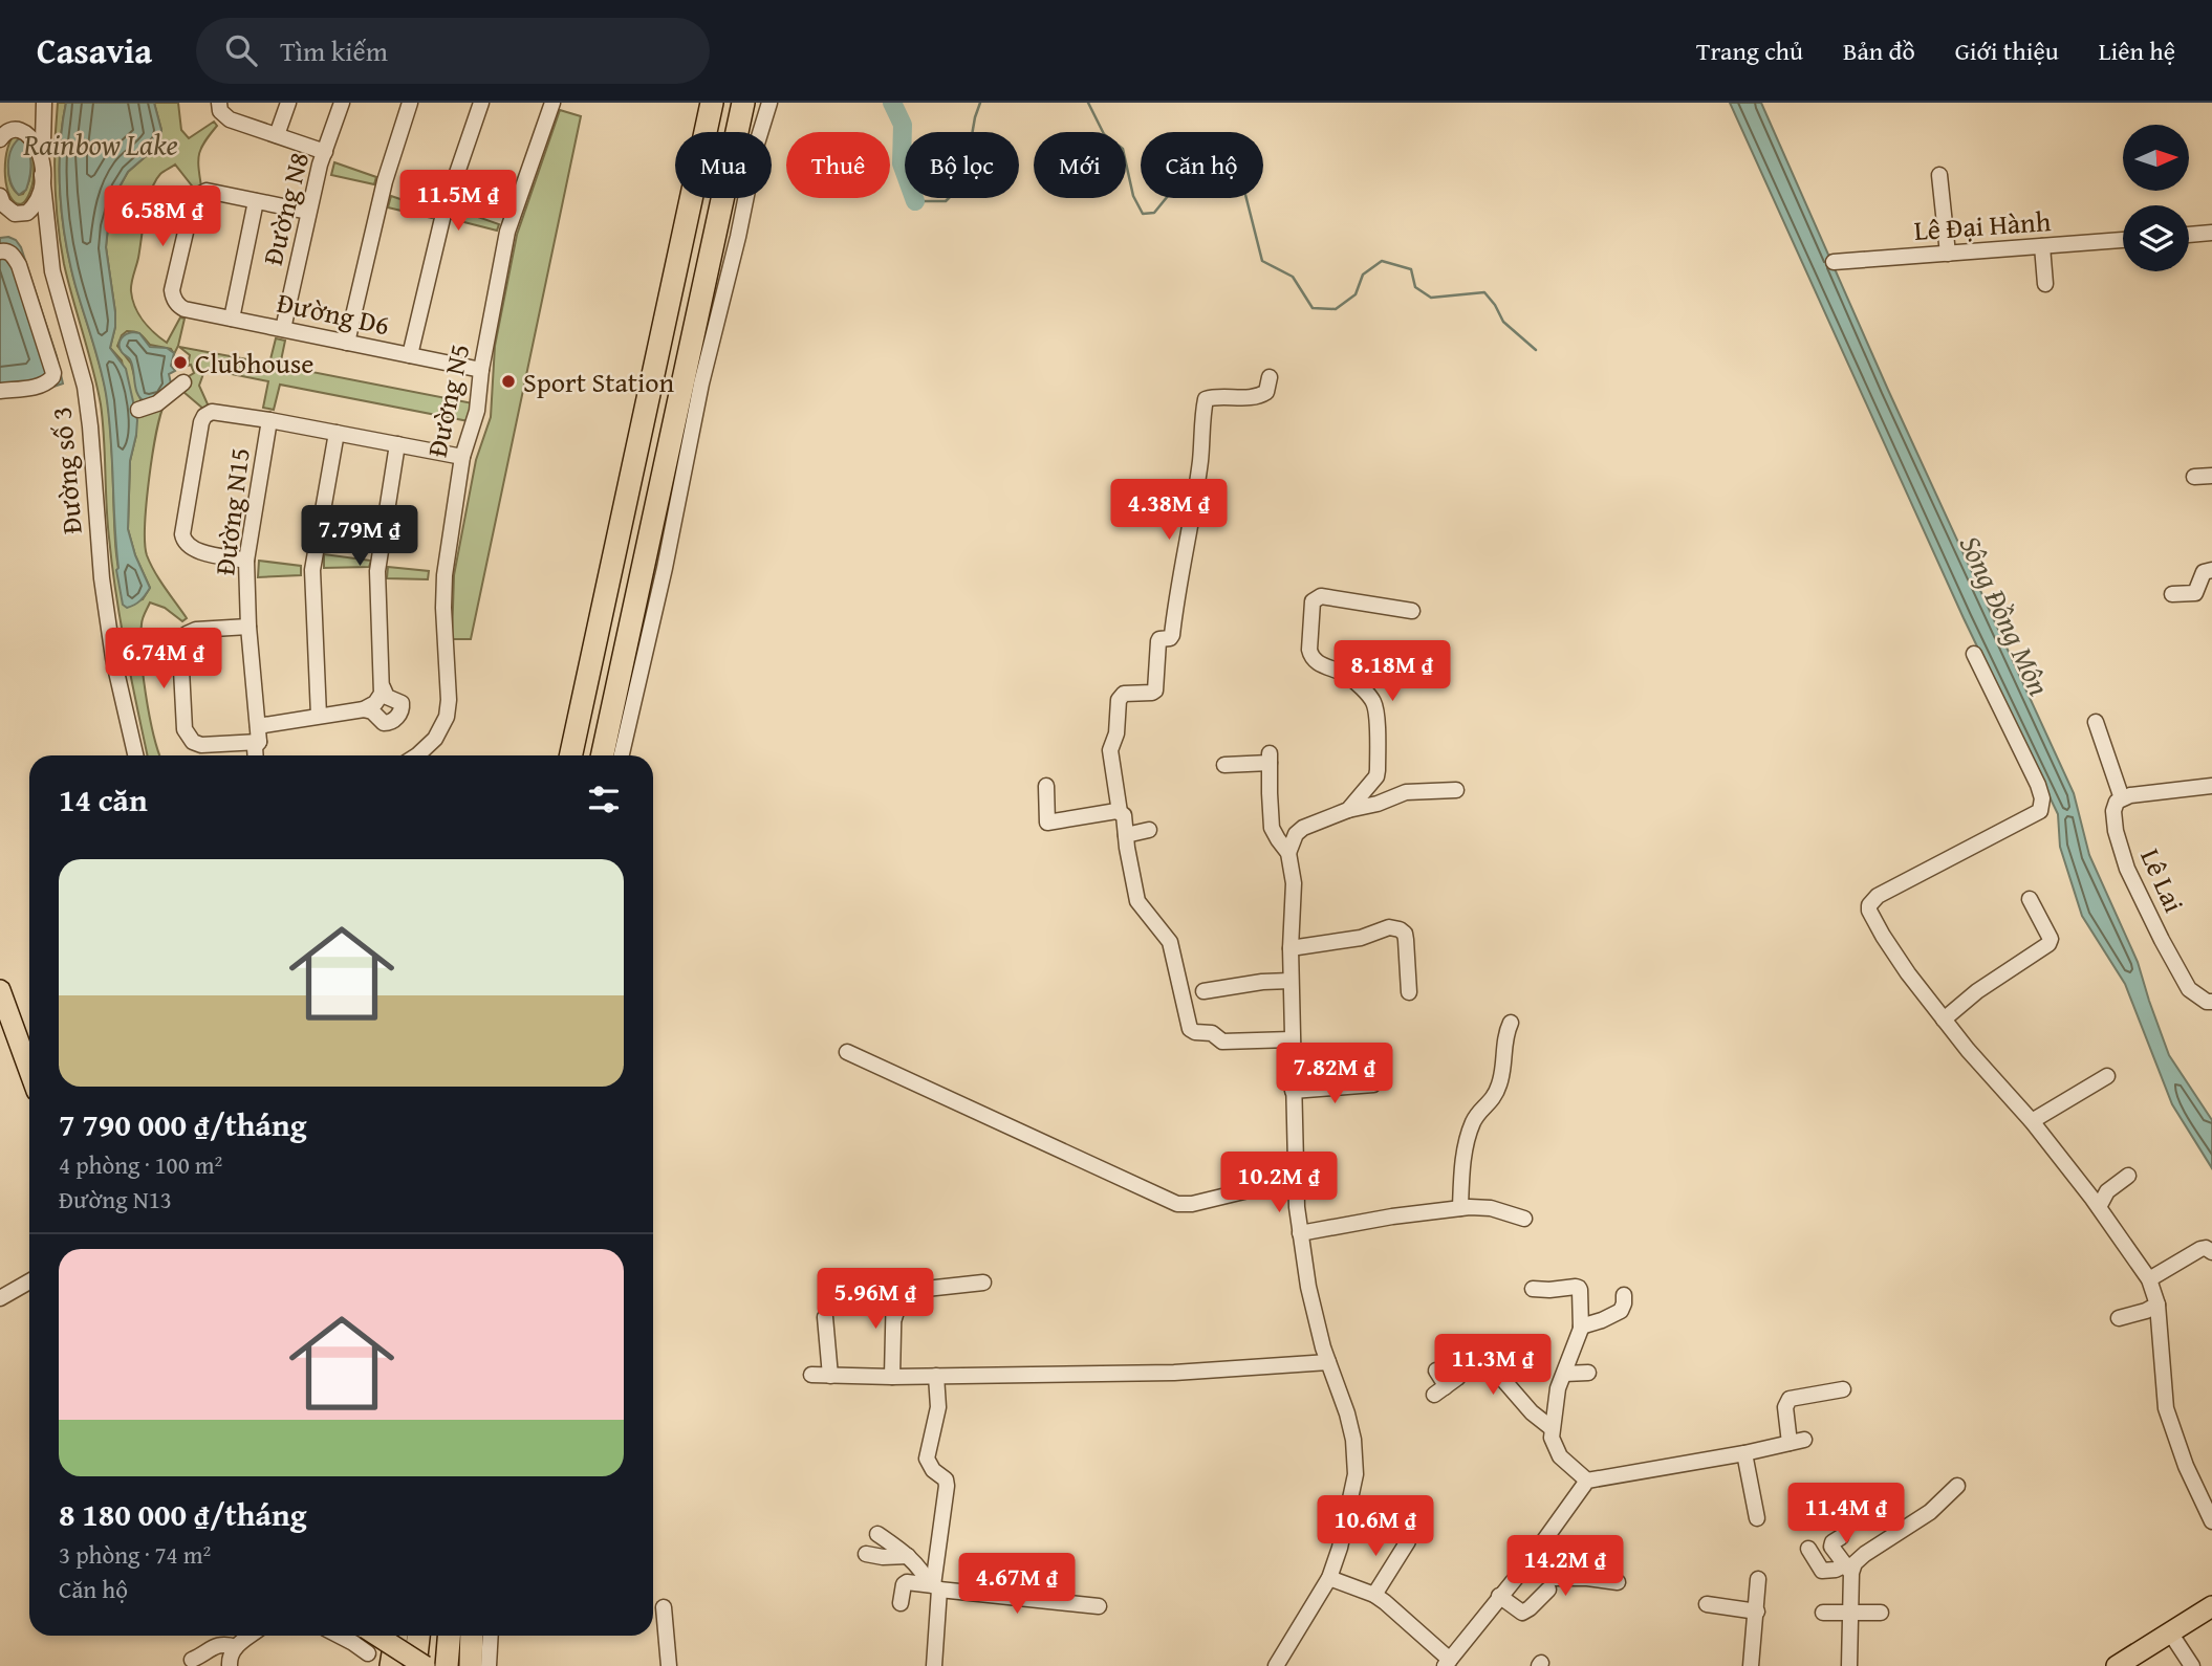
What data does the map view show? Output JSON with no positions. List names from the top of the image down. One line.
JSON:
{"streets":{"street":["Đường N8","Lê Đại Hành","Đường D6","Đường N5","Đường số 3","Đường N15","Lê Lai"]},"crossings":[["Đường N8","Đường D6"],["Đường D6","Đường N5"]],"water":["Rainbow Lake","Sông Đồng Môn"],"places":["Clubhouse","Sport Station"],"north":"right","page":{"header":"Casavia","search":"Tìm kiếm","nav":["Trang chủ","Bản đồ","Giới thiệu","Liên hệ"],"chip":["Mua","Thuê","Bộ lọc","Mới","Căn hộ"],"price":["11.5M ₫","6.58M ₫","4.38M ₫","7.79M ₫","6.74M ₫","8.18M ₫","7.82M ₫","10.2M ₫","5.96M ₫","11.3M ₫","11.4M ₫","10.6M ₫","14.2M ₫","4.67M ₫"],"heading":"14 căn","list":[{"name":"7 790 000 ₫/tháng","note":"4 phòng · 100 m² · Đường N13"},{"name":"8 180 000 ₫/tháng","note":"3 phòng · 74 m² · Căn hộ"}]}}
